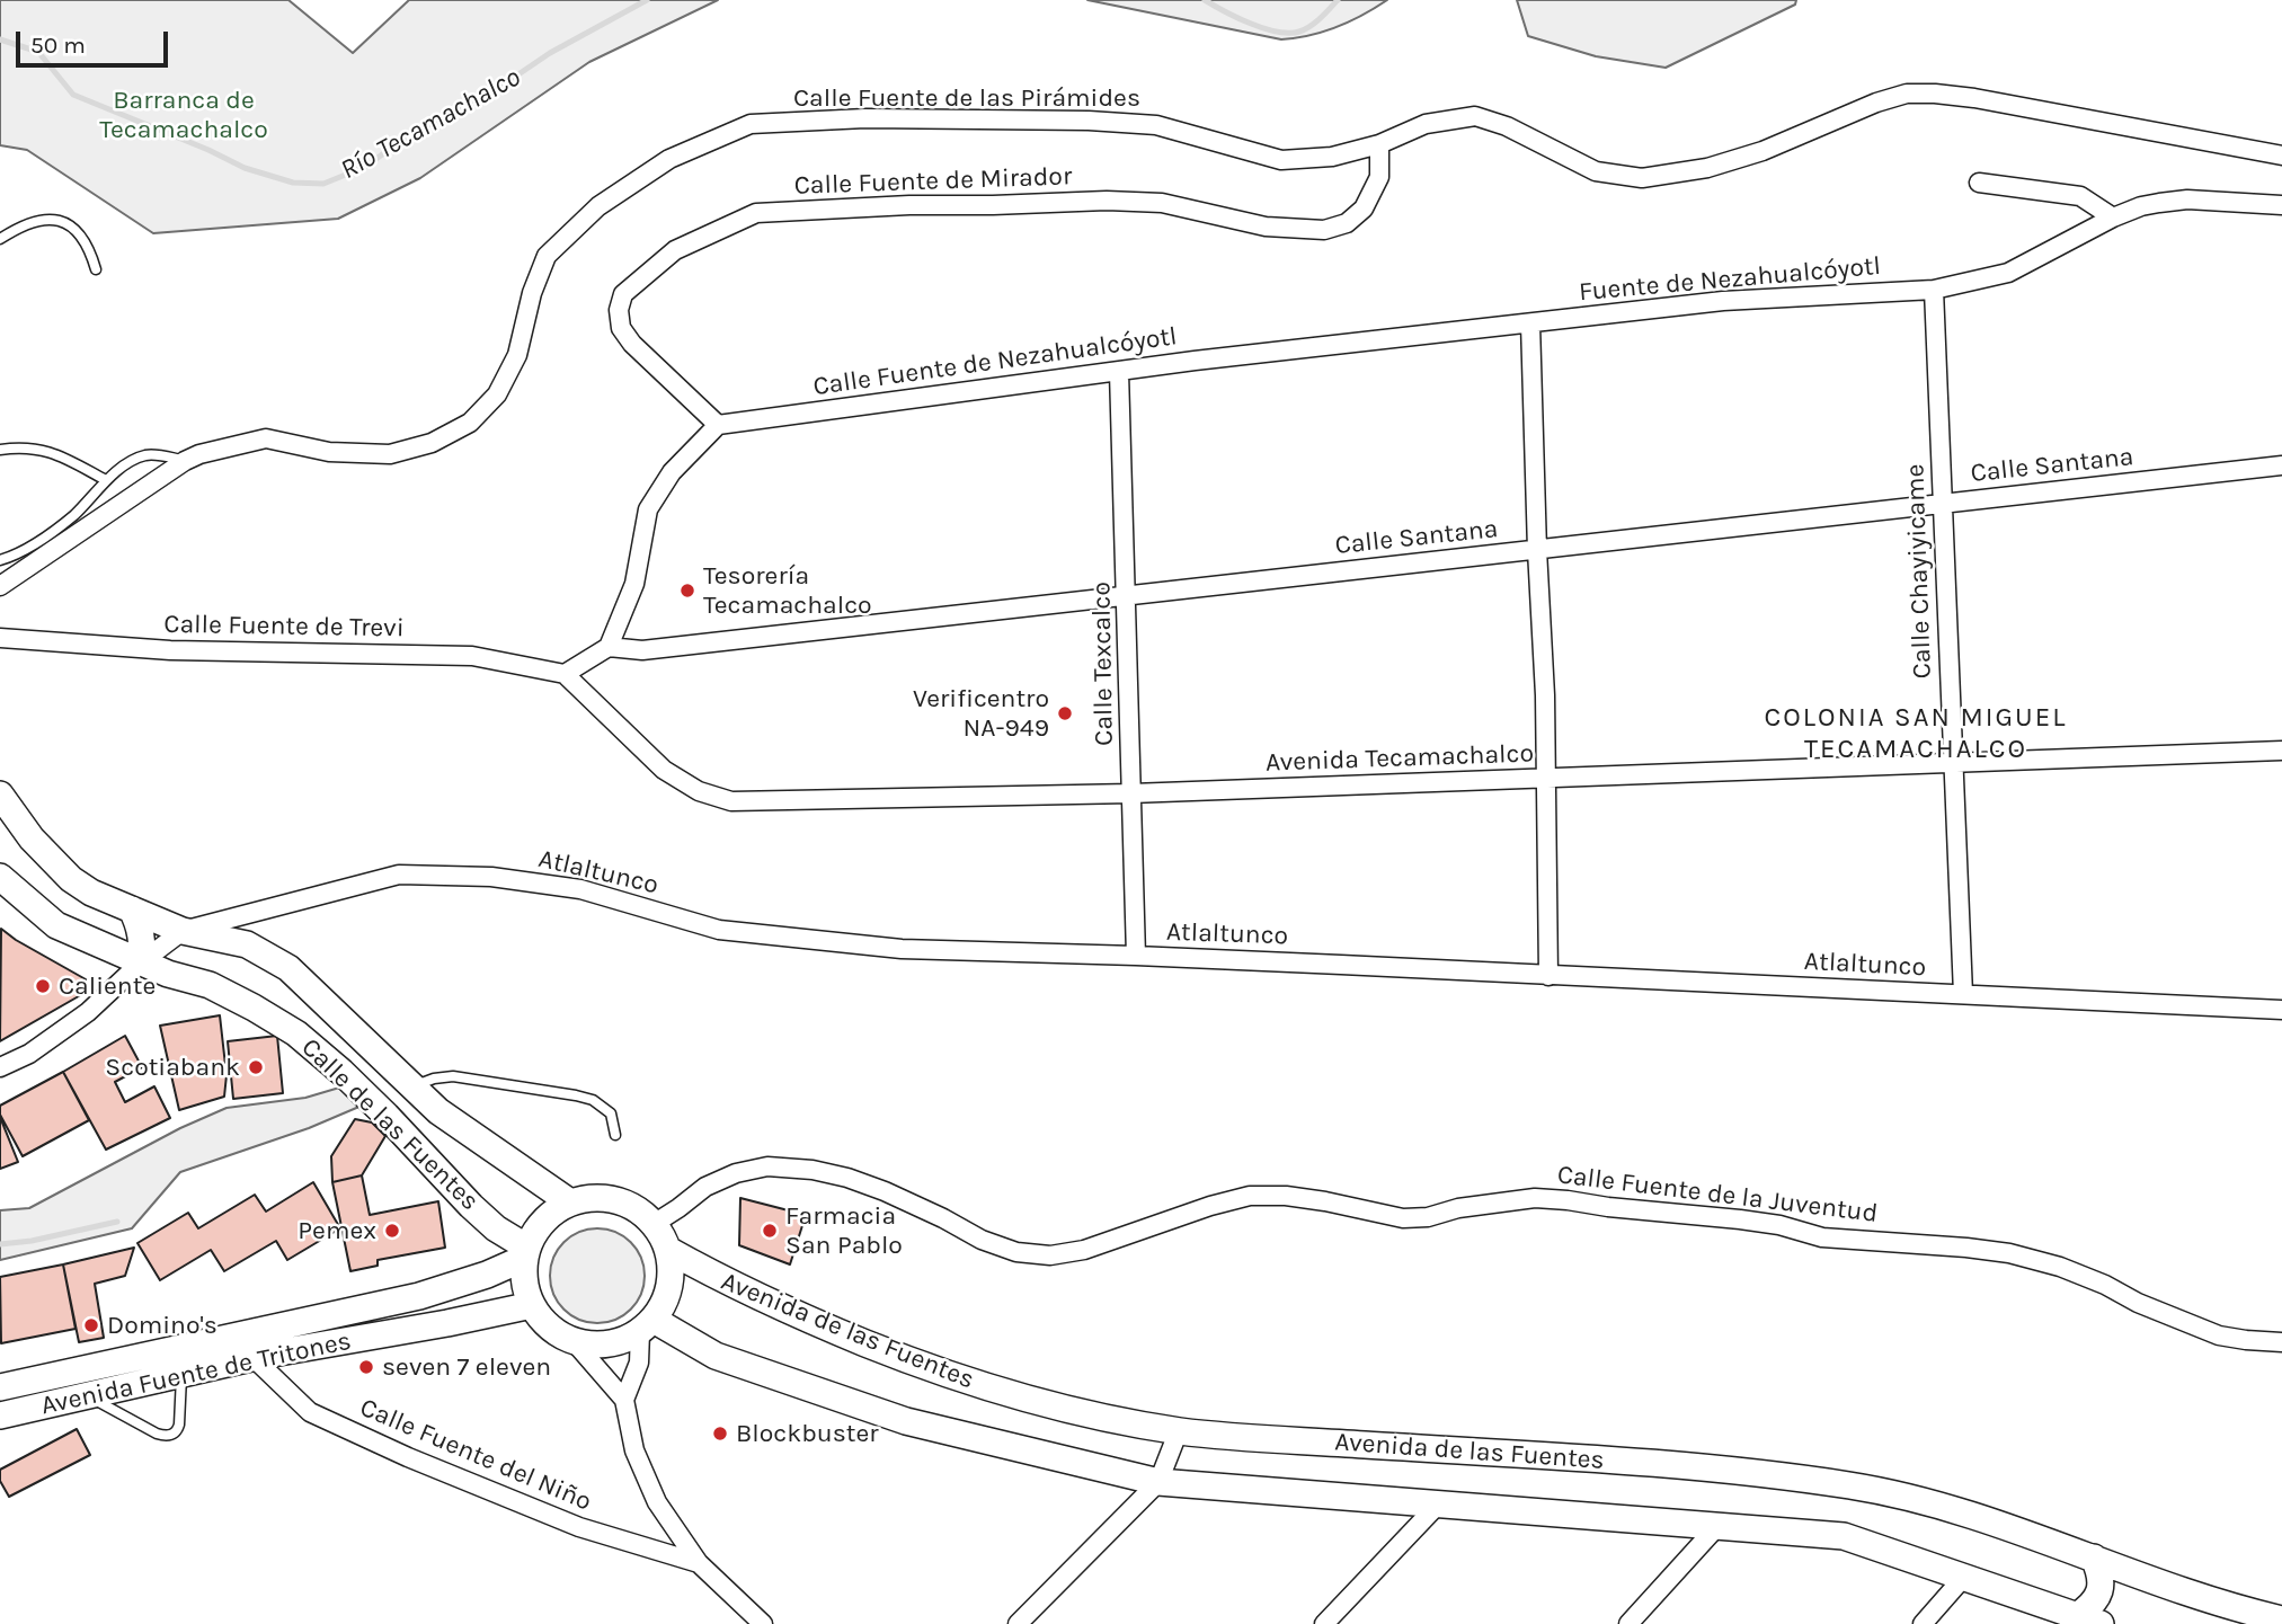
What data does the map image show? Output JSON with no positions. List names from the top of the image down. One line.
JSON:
{"streets":{"main road":["Calle de las Fuentes","Avenida de las Fuentes","Avenida Fuente de Tritones"],"street":["Calle Fuente de las Pirámides","Calle Fuente de Mirador","Fuente de Nezahualcóyotl","Calle Fuente de Nezahualcóyotl","Calle Santana","Calle Chayiyicame","Calle Fuente de Trevi","Calle Texcalco","Avenida Tecamachalco","Atlaltunco","Calle Fuente de la Juventud","Calle Fuente del Niño"]},"crossings":[["Calle Fuente de las Pirámides","Calle Fuente de Mirador"],["Calle Fuente de Mirador","Calle Fuente de Nezahualcóyotl"],["Fuente de Nezahualcóyotl","Calle Fuente de Nezahualcóyotl"],["Fuente de Nezahualcóyotl","Calle Chayiyicame"],["Calle Fuente de Nezahualcóyotl","Calle Texcalco"],["Calle Santana","Calle Chayiyicame"],["Calle Santana","Calle Texcalco"],["Calle Chayiyicame","Avenida Tecamachalco"],["Calle Chayiyicame","Atlaltunco"],["Calle Fuente de Trevi","Avenida Tecamachalco"],["Calle Texcalco","Avenida Tecamachalco"],["Calle Texcalco","Atlaltunco"],["Atlaltunco","Calle de las Fuentes"],["Calle de las Fuentes","Calle Fuente de la Juventud"],["Calle de las Fuentes","Avenida de las Fuentes"],["Calle de las Fuentes","Avenida Fuente de Tritones"],["Calle Fuente de la Juventud","Avenida de las Fuentes"],["Calle Fuente de la Juventud","Avenida Fuente de Tritones"],["Avenida de las Fuentes","Avenida Fuente de Tritones"],["Avenida Fuente de Tritones","Calle Fuente del Niño"]],"districts":["COLONIA SAN MIGUEL TECAMACHALCO"],"water":["Río Tecamachalco"],"parks":["Barranca de Tecamachalco"],"places":["Tesorería Tecamachalco","Verificentro NA-949","Caliente","Scotiabank","Pemex","Farmacia San Pablo","Domino's","seven 7 eleven","Blockbuster"],"scale_bar":"50 m"}
